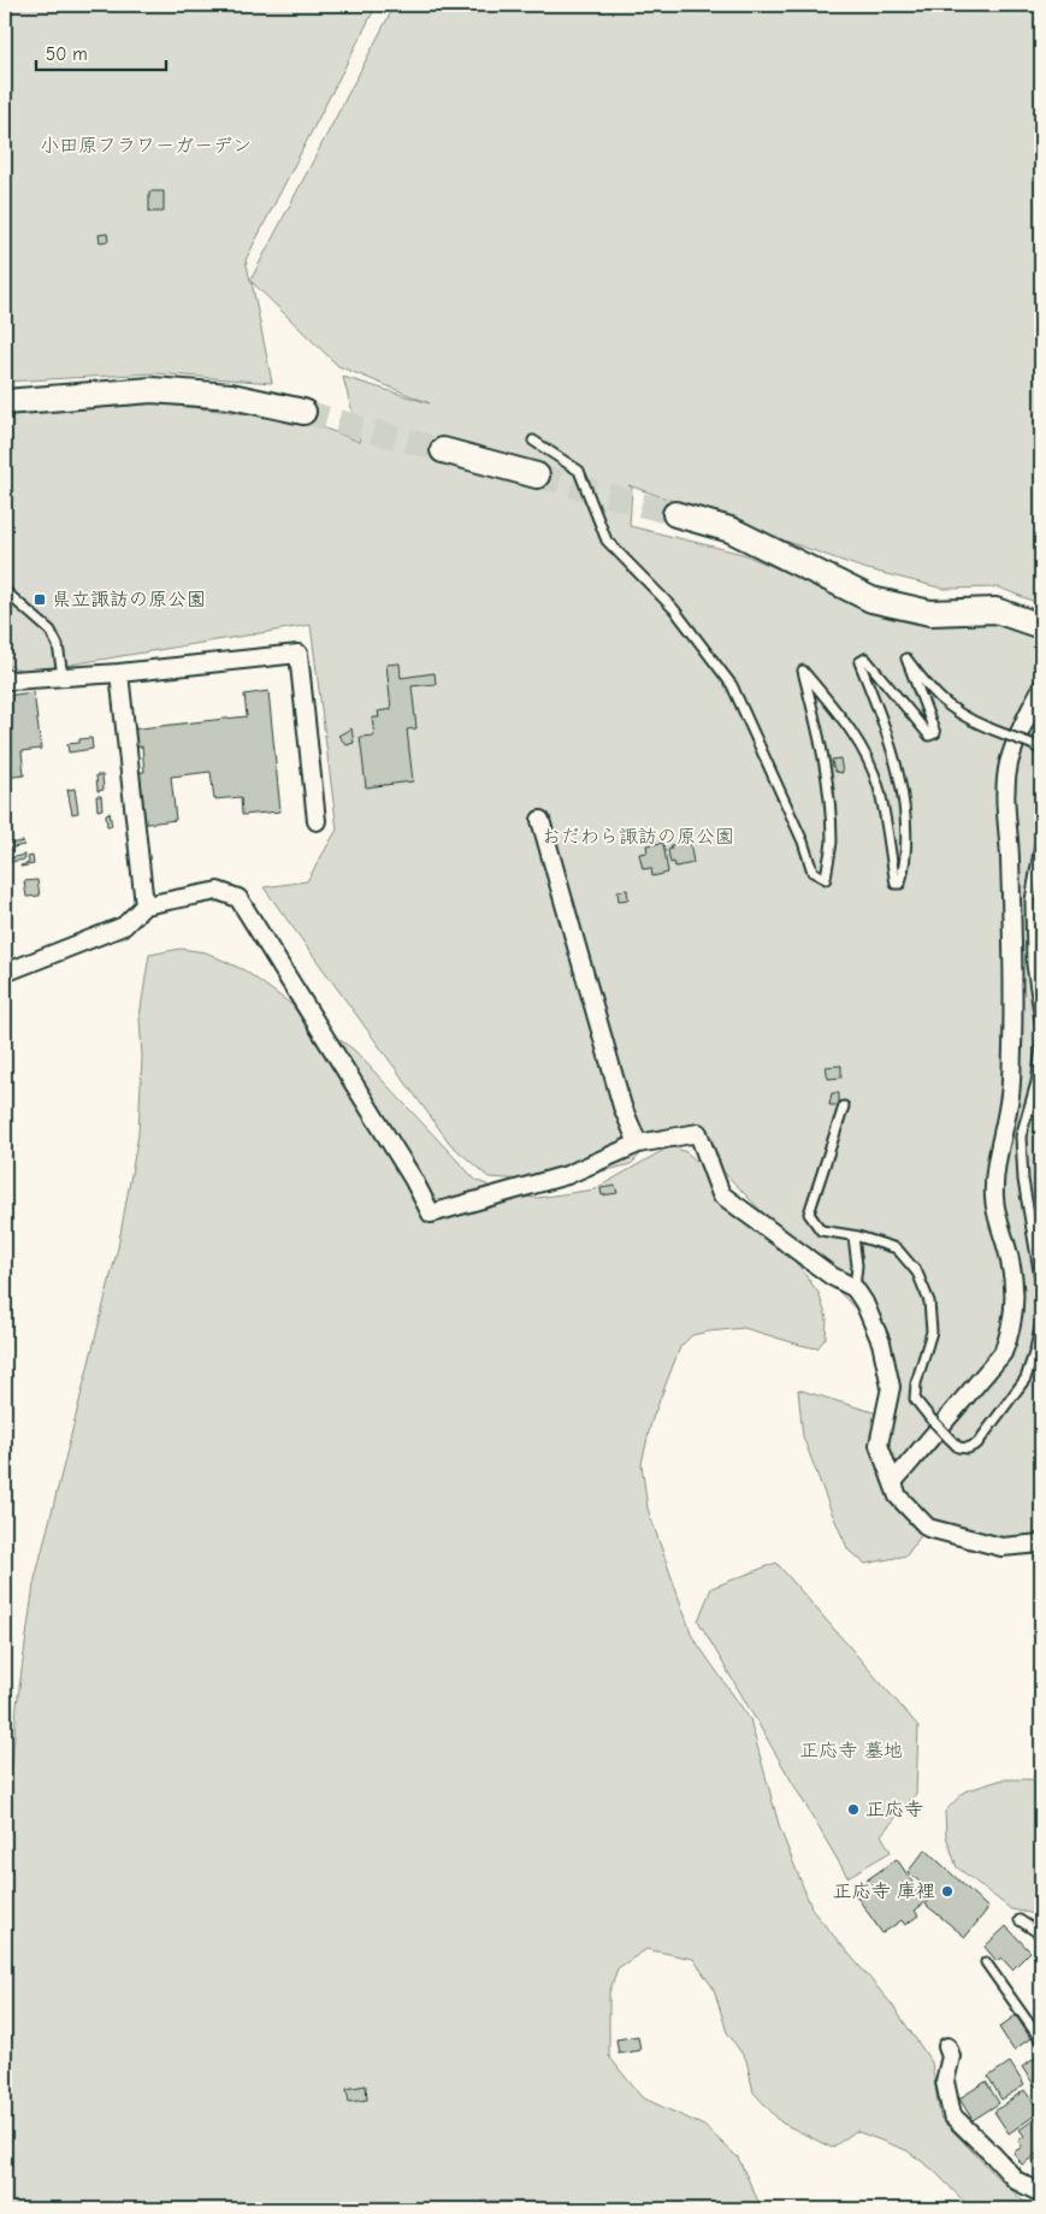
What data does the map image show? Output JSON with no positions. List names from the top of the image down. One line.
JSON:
{"parks":["小田原フラワーガーデン","おだわら諏訪の原公園","正応寺 墓地"],"places":{"transit":["県立諏訪の原公園"],"other":["正応寺","正応寺 庫裡"]},"scale_bar":"50 m"}
